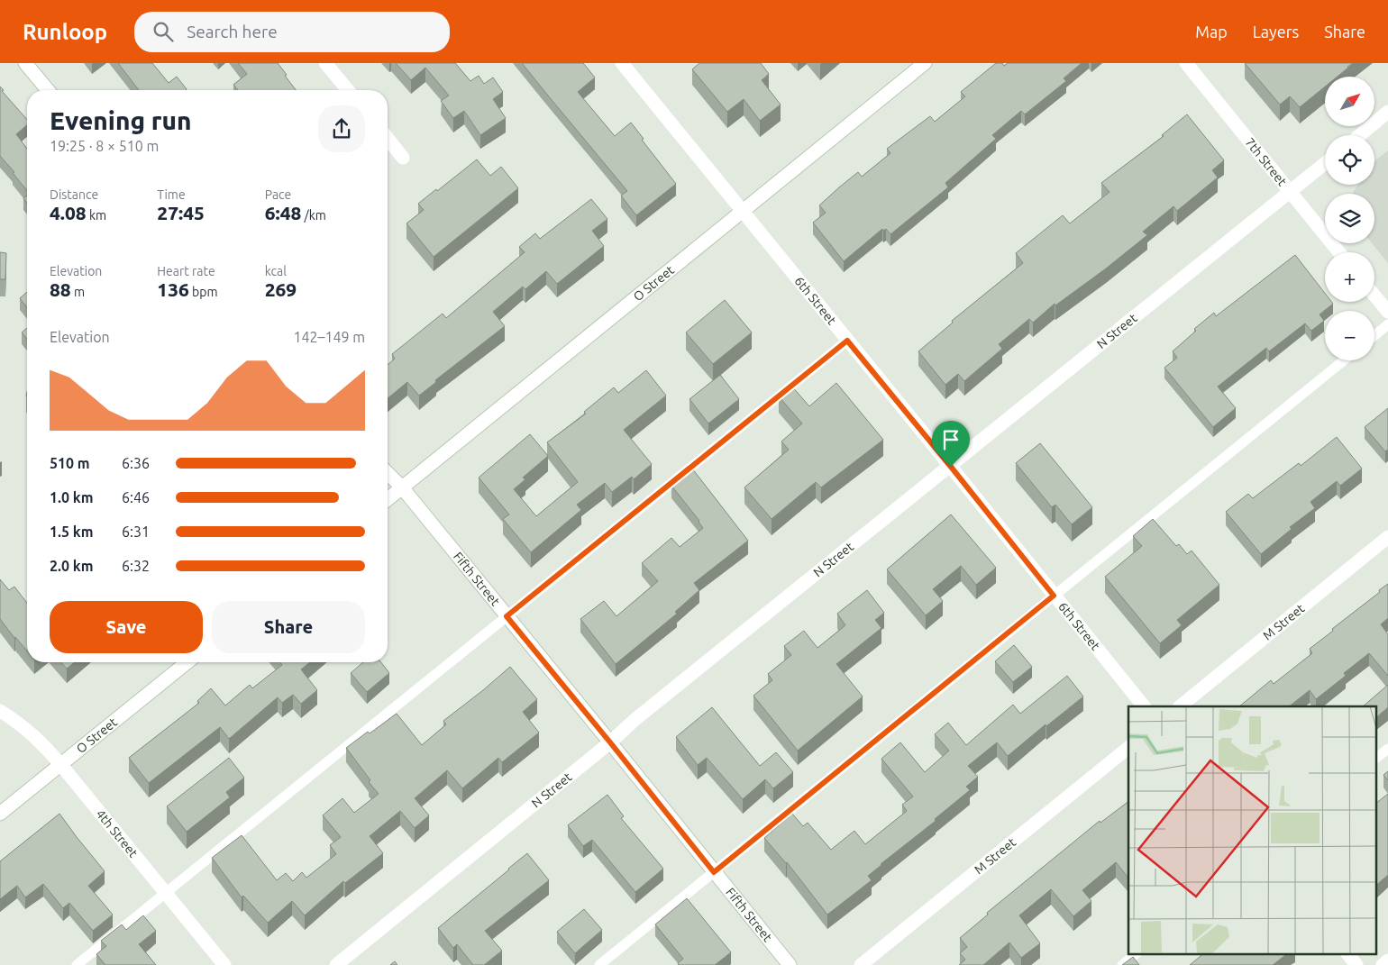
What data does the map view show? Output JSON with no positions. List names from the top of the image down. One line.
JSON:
{"streets":{"street":["7th Street","O Street","6th Street","N Street","Fifth Street","M Street","4th Street"]},"crossings":[["7th Street","N Street"],["O Street","6th Street"],["O Street","Fifth Street"],["O Street","4th Street"],["6th Street","N Street"],["N Street","Fifth Street"]],"north":"top right","page":{"header":"Runloop","search":"Search here","nav":["Map","Layers","Share"],"map_buttons":["+","−"],"heading":["Evening run","19:25 · 8 × 510 m"],"stats":[["Distance","4.08 km"],["Time","27:45"],["Pace","6:48 /km"],["Elevation","88 m"],["Heart rate","136 bpm"],["kcal","269"]],"chart":["Elevation","142–149 m"],"list":[{"name":"510 m","note":"6:36"},{"name":"1.0 km","note":"6:46"},{"name":"1.5 km","note":"6:31"},{"name":"2.0 km","note":"6:32"}],"buttons":["Save","Share"]}}
